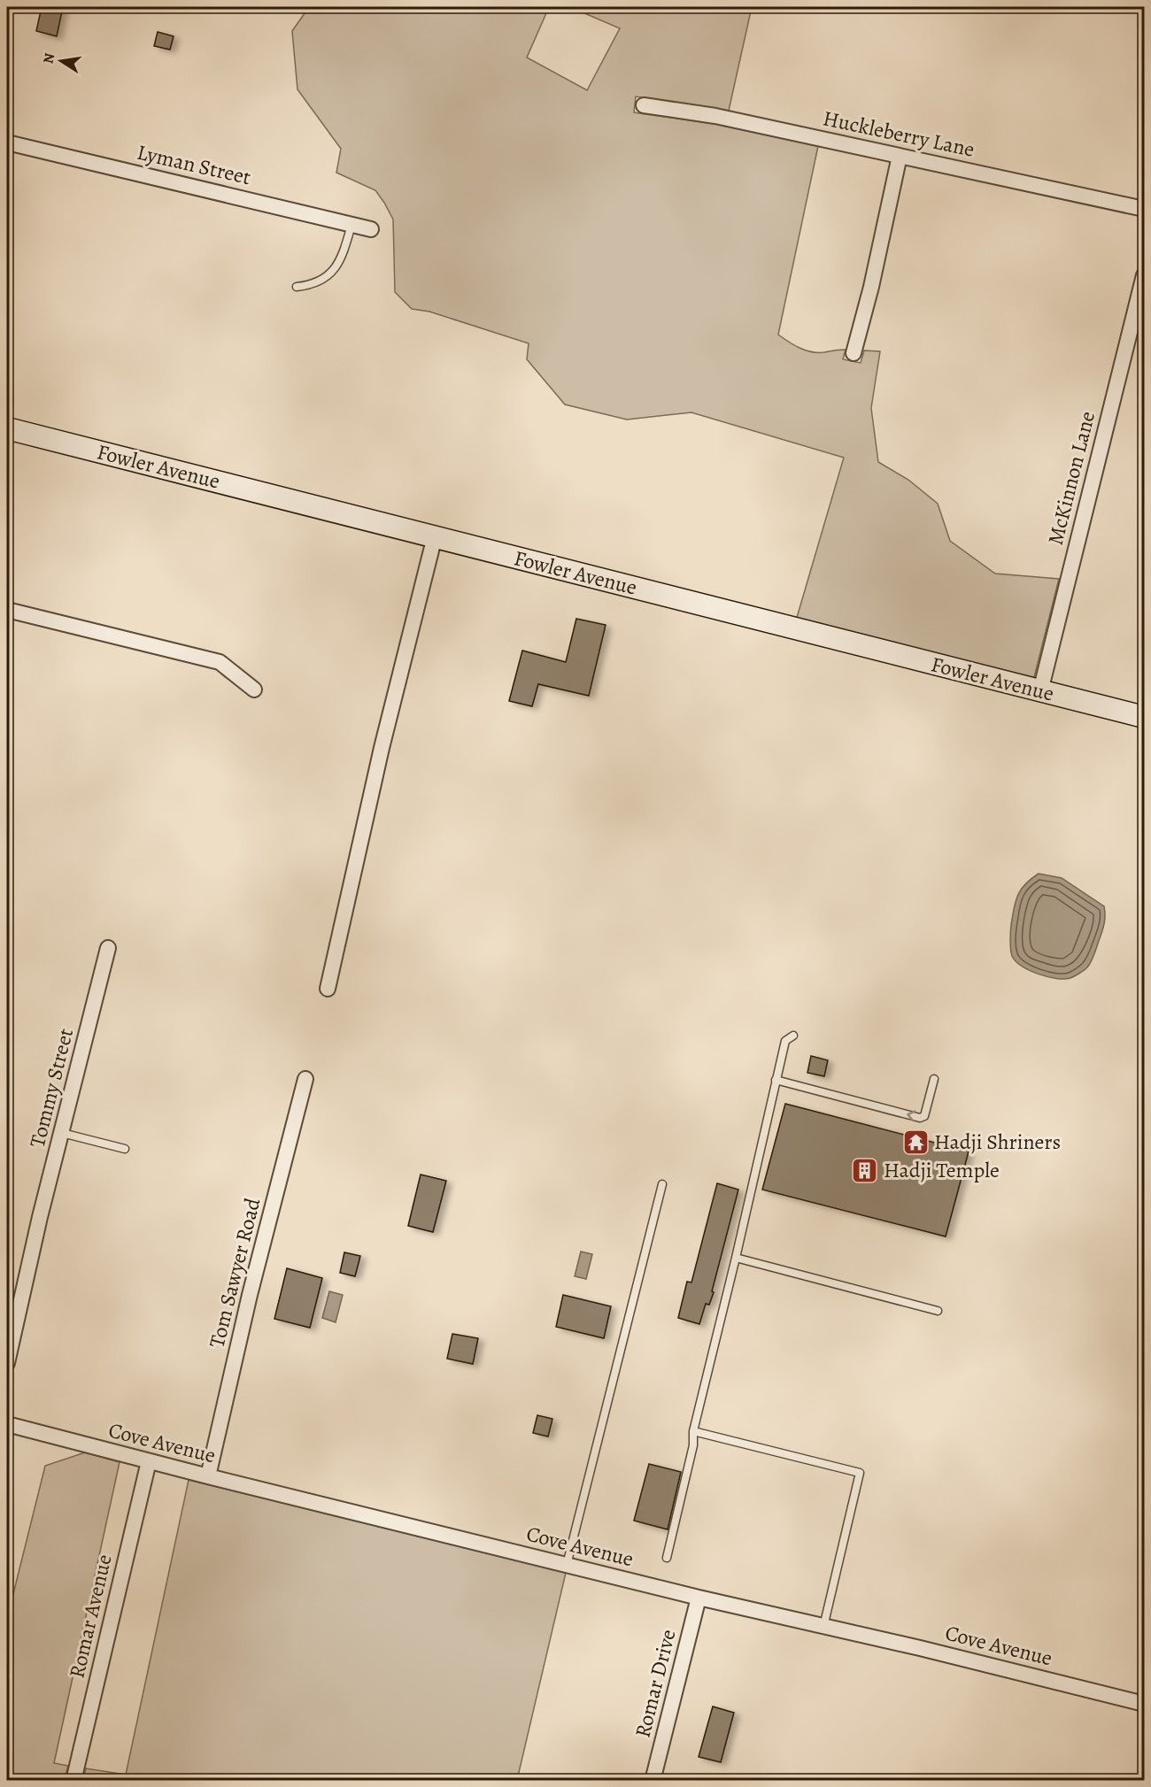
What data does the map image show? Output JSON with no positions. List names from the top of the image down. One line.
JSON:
{"streets":{"street":["Huckleberry Lane","Lyman Street","Fowler Avenue","McKinnon Lane","Tommy Street","Tom Sawyer Road","Cove Avenue","Romar Avenue","Romar Drive"]},"crossings":[["Fowler Avenue","McKinnon Lane"],["Tom Sawyer Road","Cove Avenue"],["Cove Avenue","Romar Avenue"],["Cove Avenue","Romar Drive"]],"places":{"temple":["Hadji Shriners"],"building":["Hadji Temple"]},"north":"left"}
